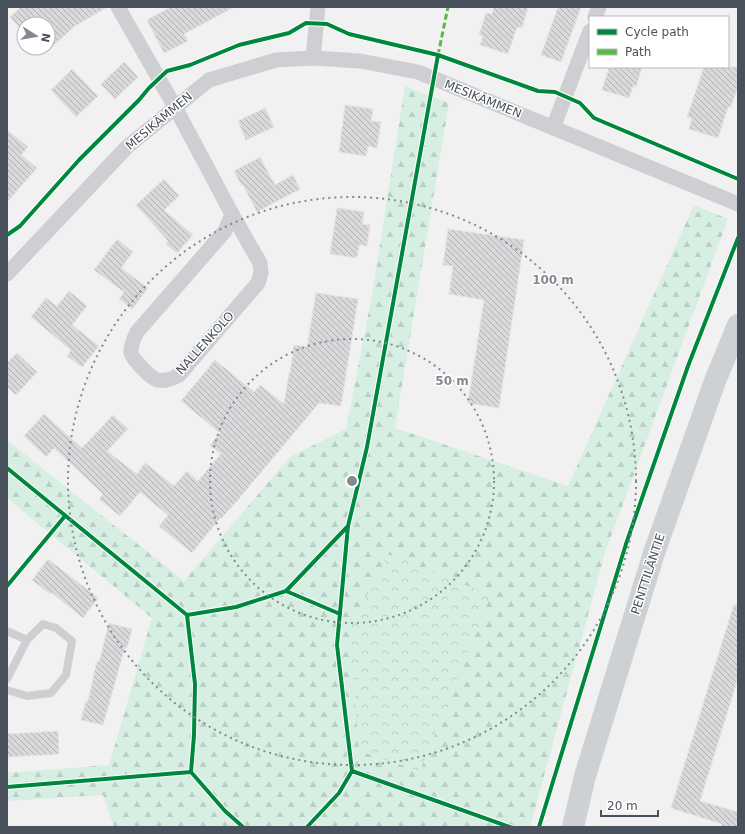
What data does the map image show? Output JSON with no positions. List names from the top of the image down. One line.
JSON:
{"streets":{"street":["MESIKÄMMEN","NALLENKOLO","PENTTILÄNTIE"]},"crossings":[["MESIKÄMMEN","NALLENKOLO"]],"legend":["Cycle path","Path"],"scale_bar":"20 m","north":"right","rings":["100 m","50 m"]}
